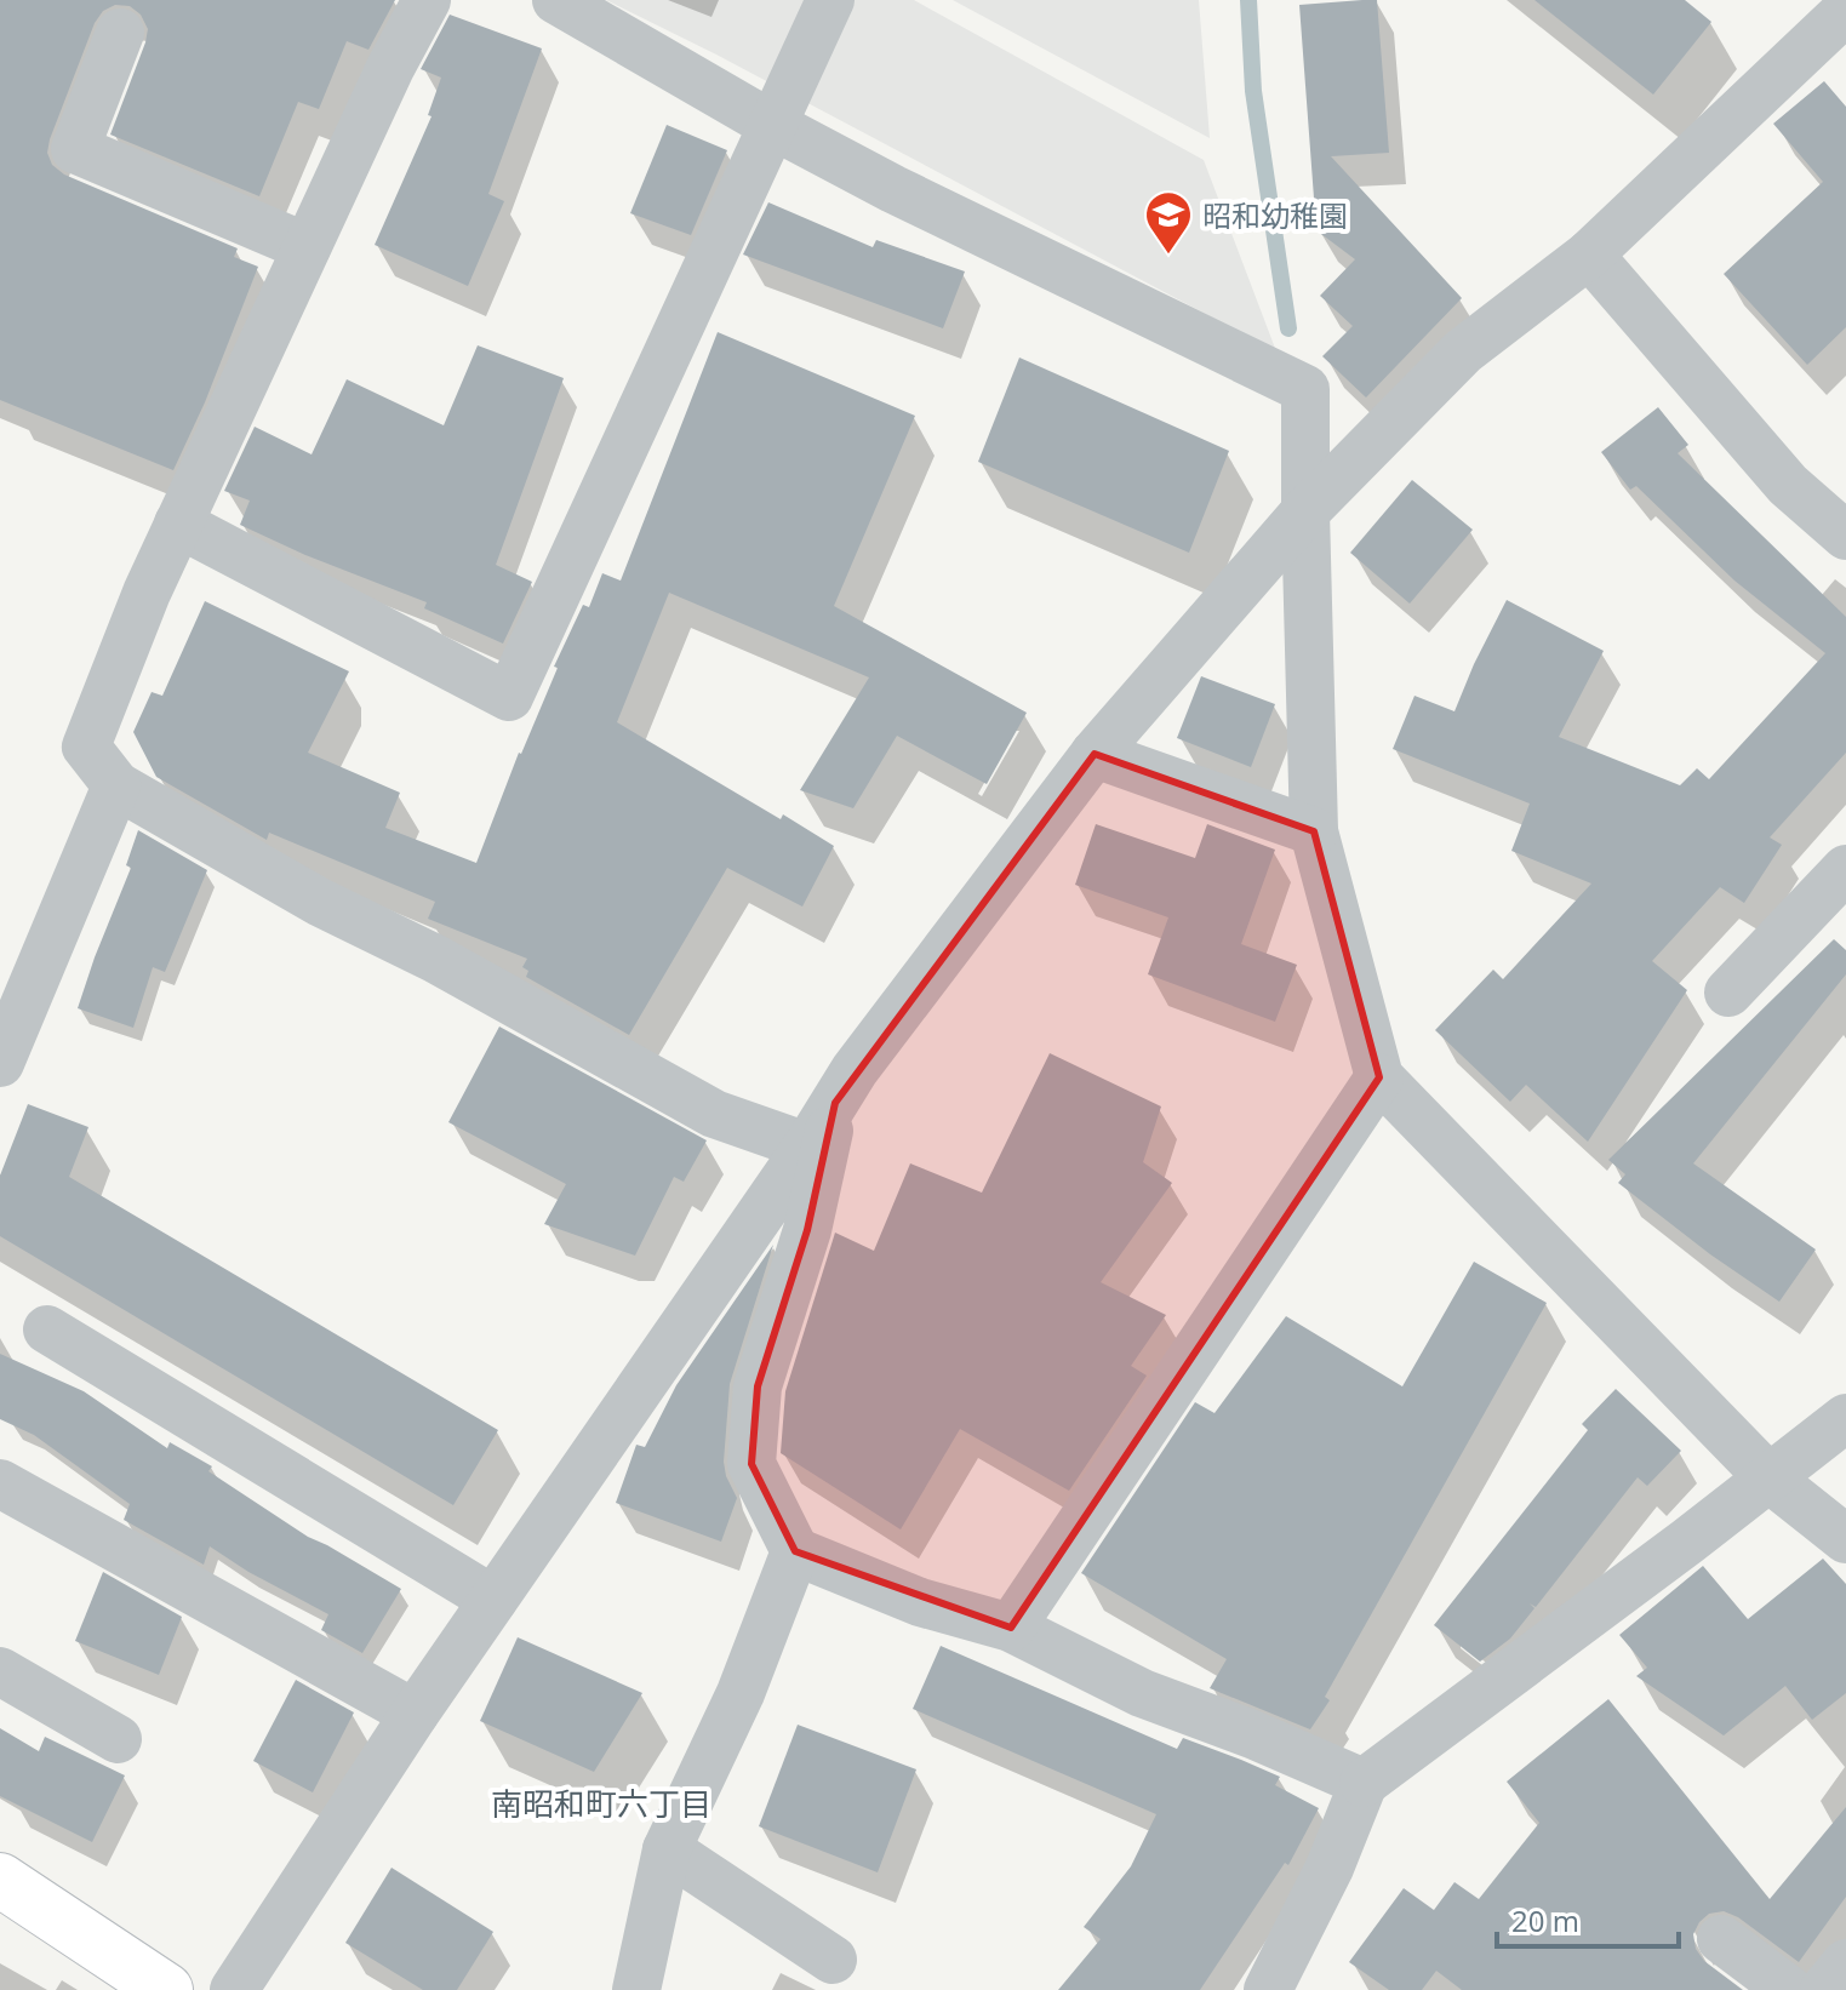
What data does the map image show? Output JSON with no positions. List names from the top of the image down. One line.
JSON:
{"districts":["南昭和町六丁目"],"places":{"school or university":["昭和幼稚園"]},"scale_bar":"20 m"}
